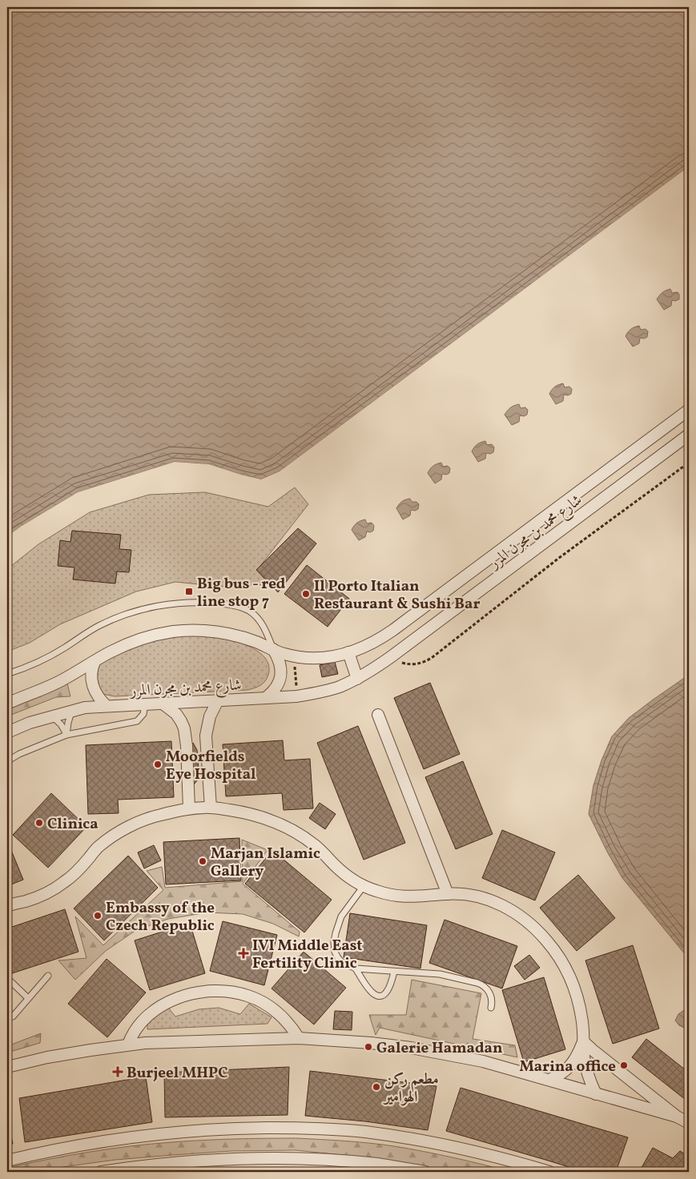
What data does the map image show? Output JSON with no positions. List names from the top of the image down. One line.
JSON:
{"streets":{"street":["شارع محمد بن مجرن المرر"]},"places":{"transit":["Big bus - red line stop 7"],"other":["Il Porto Italian Restaurant & Sushi Bar","Moorfields Eye Hospital","Clinica","Marjan Islamic Gallery","Embassy of the Czech Republic","Galerie Hamadan","Marina office","مطعم ركن الهوامير"],"health":["IVI Middle East Fertility Clinic","Burjeel MHPC"]}}
